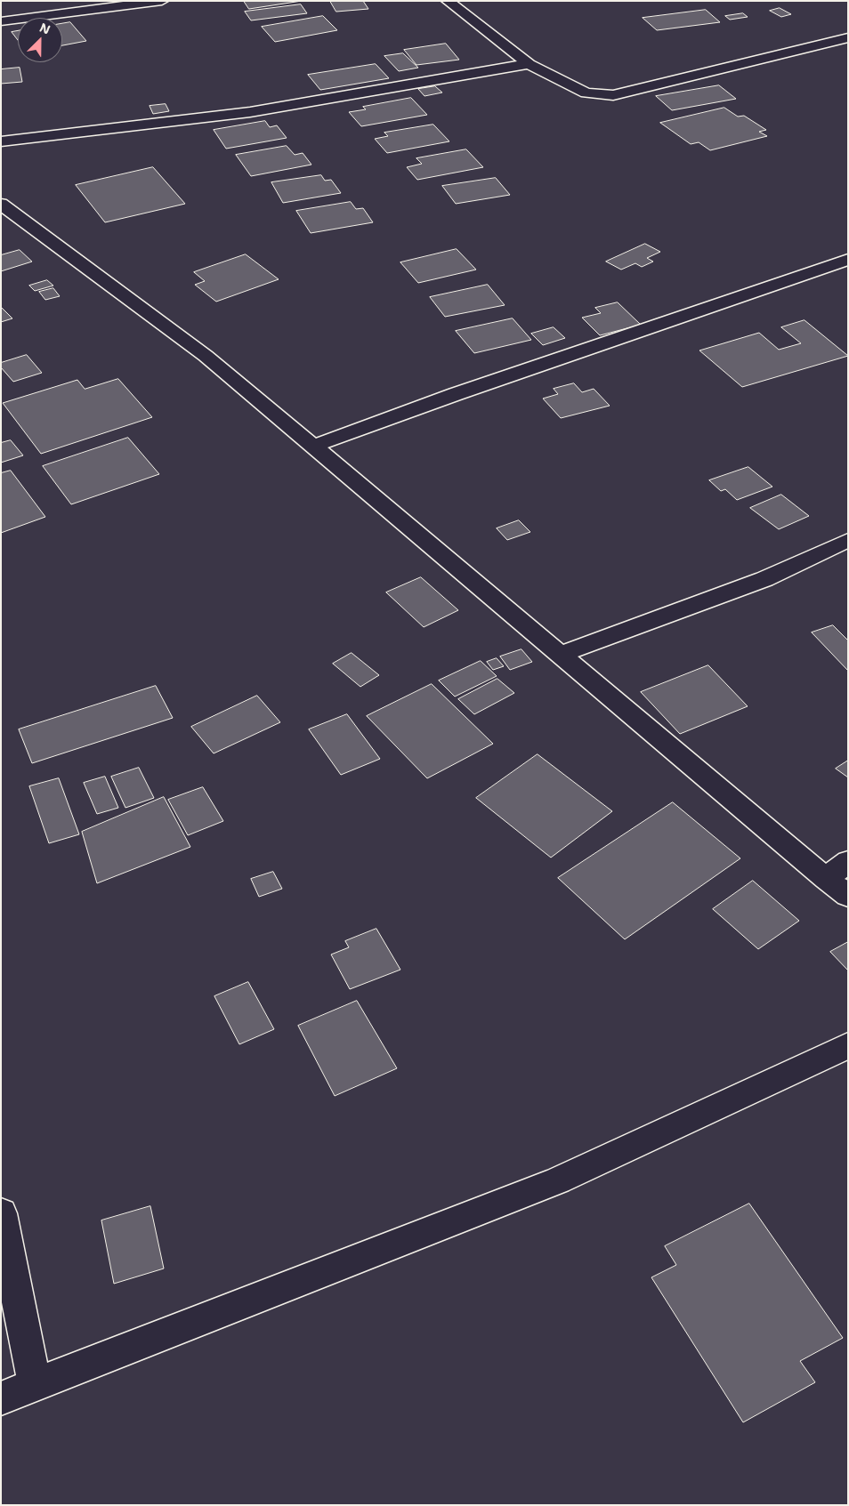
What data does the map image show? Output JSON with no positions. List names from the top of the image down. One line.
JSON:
{"north":"top right"}
